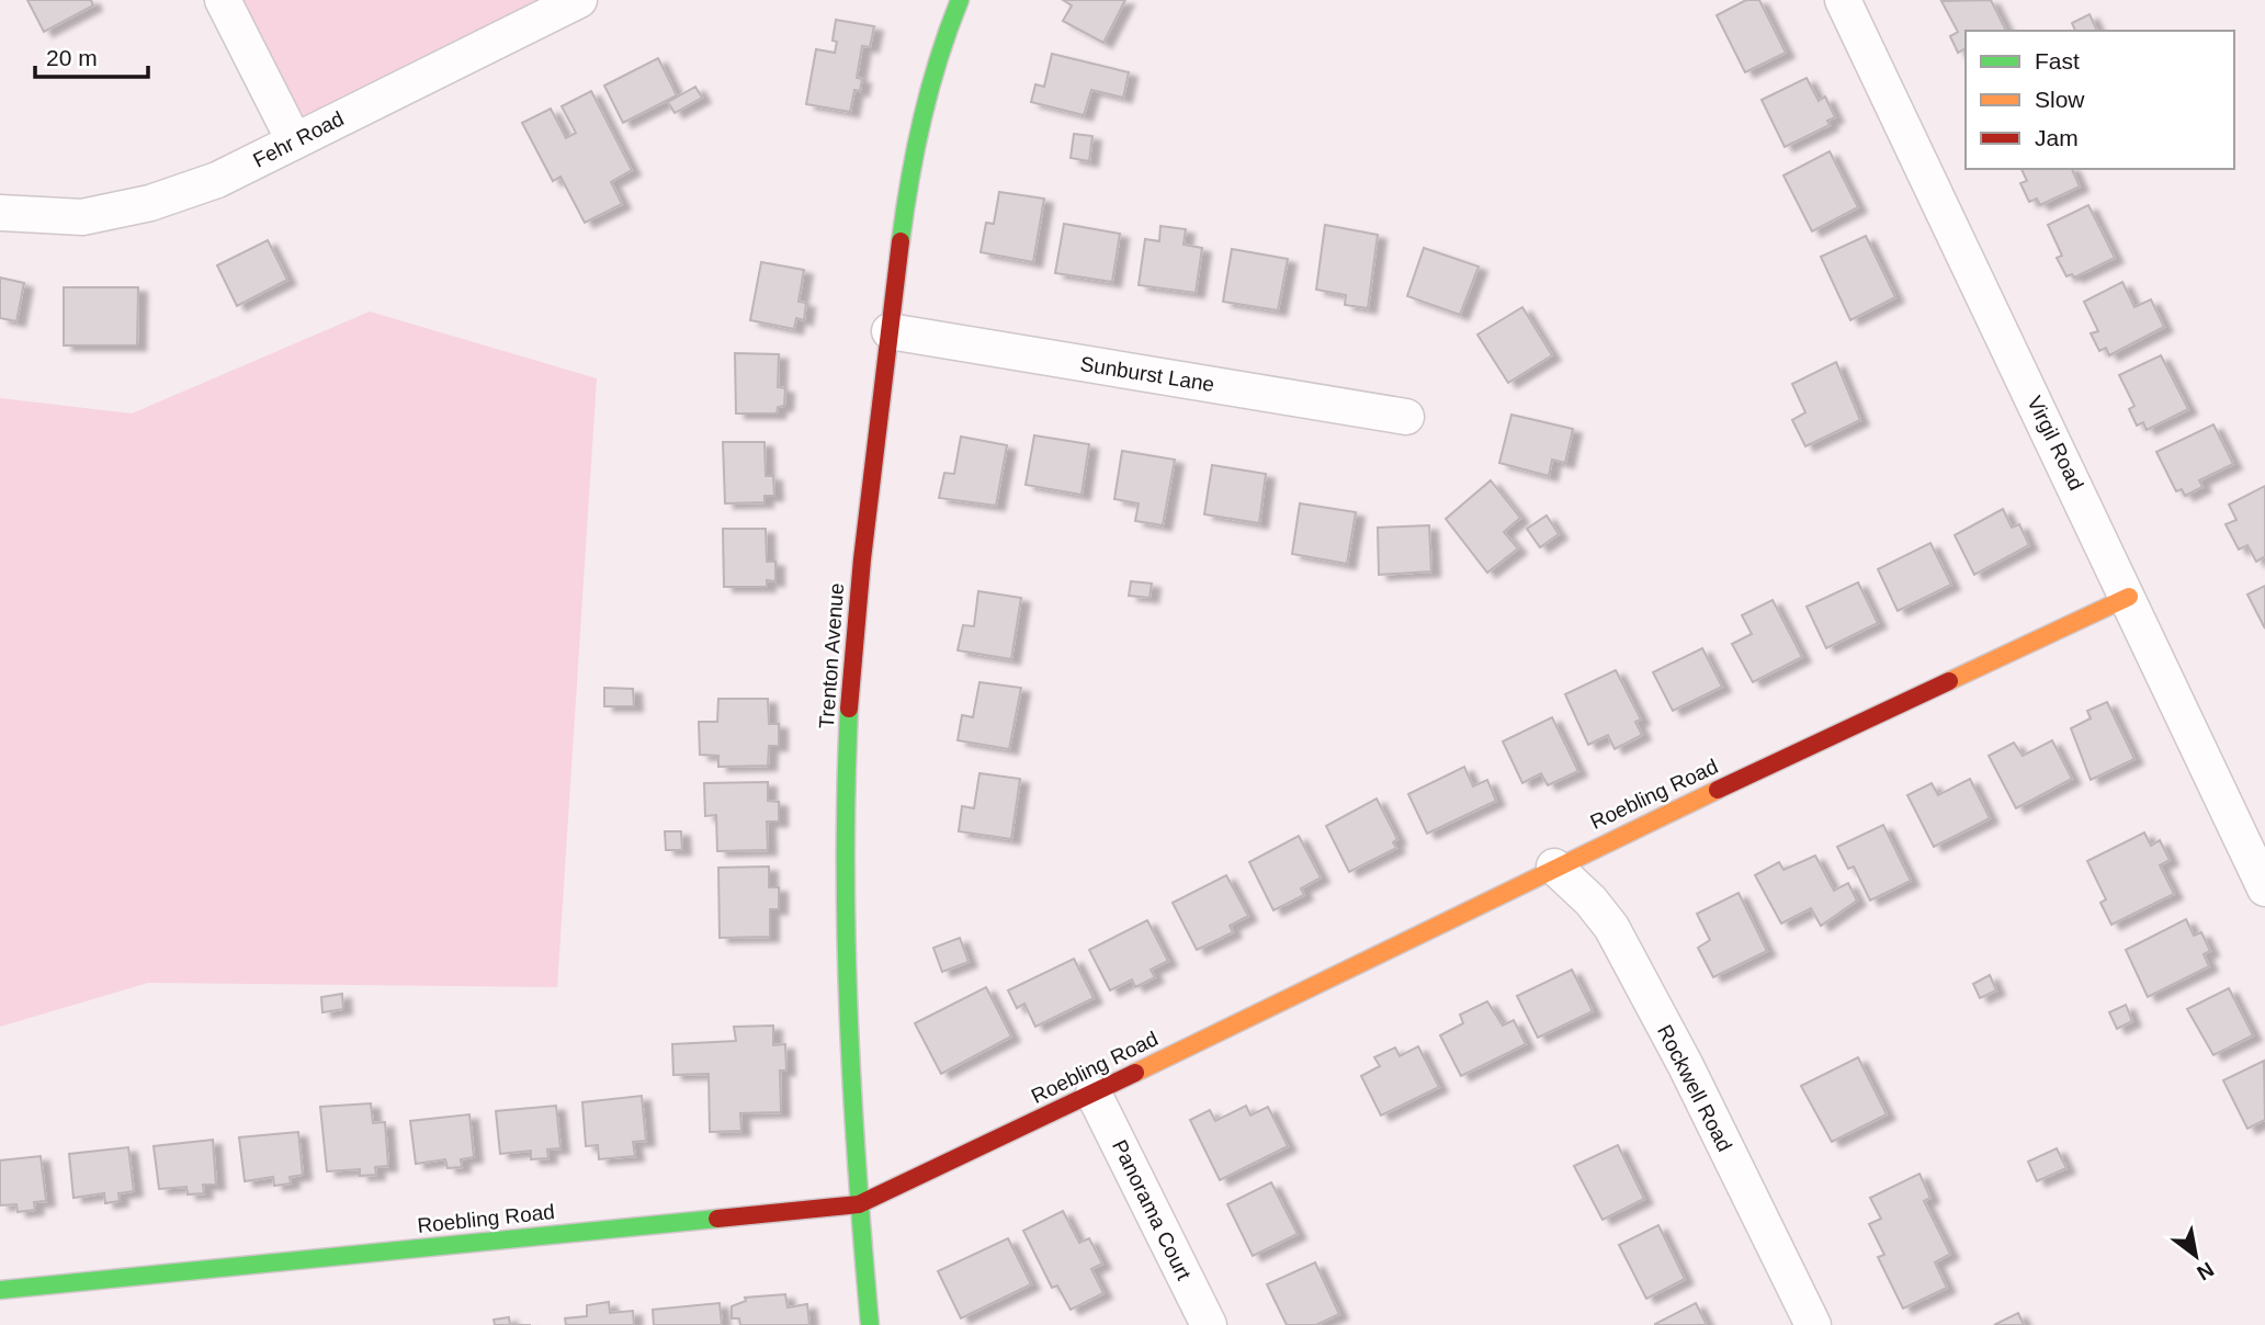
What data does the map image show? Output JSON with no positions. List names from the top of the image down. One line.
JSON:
{"streets":{"street":["Fehr Road","Sunburst Lane","Virgil Road","Trenton Avenue","Roebling Road","Rockwell Road","Panorama Court"]},"crossings":[["Sunburst Lane","Trenton Avenue"],["Virgil Road","Roebling Road"],["Trenton Avenue","Roebling Road"],["Roebling Road","Rockwell Road"],["Roebling Road","Panorama Court"]],"legend":["Fast","Slow","Jam"],"scale_bar":"20 m","north":"bottom right"}
